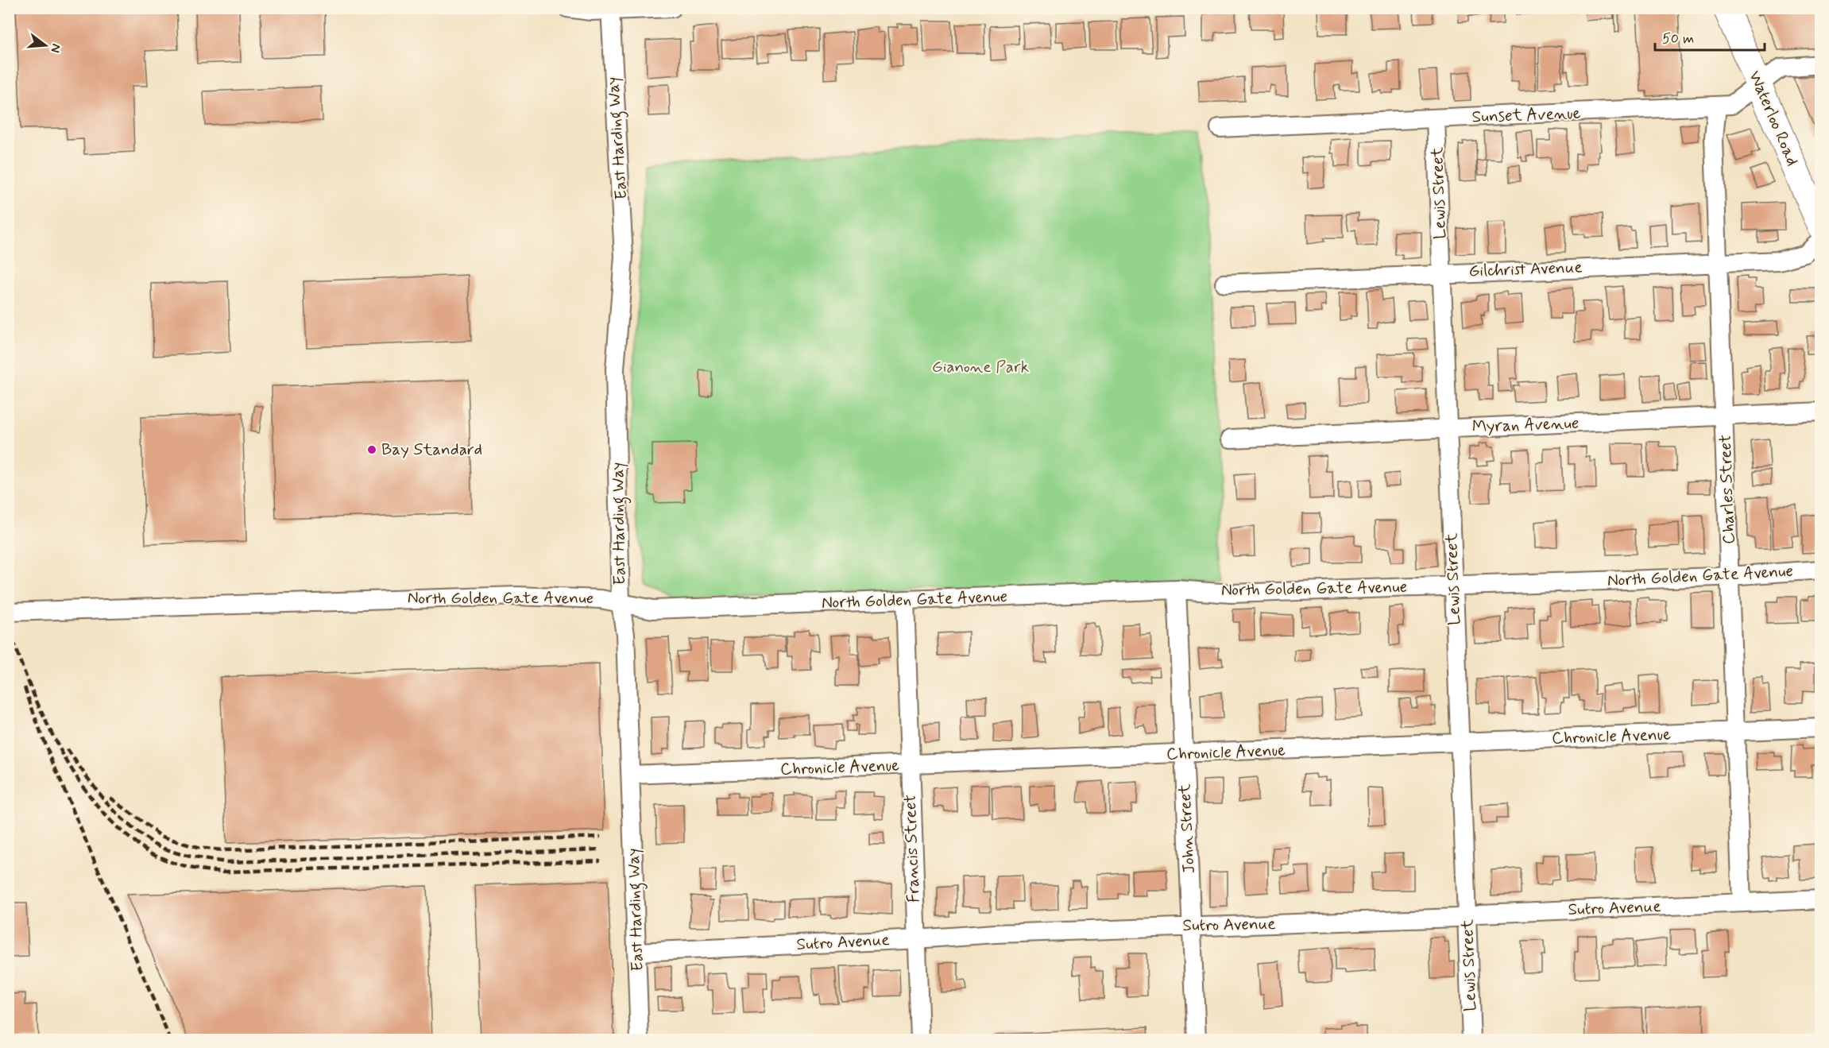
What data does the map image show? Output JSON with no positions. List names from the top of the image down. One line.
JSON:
{"streets":{"main road":["Waterloo Road"],"street":["Sunset Avenue","East Harding Way","Lewis Street","Gilchrist Avenue","Myran Avenue","Charles Street","North Golden Gate Avenue","Chronicle Avenue","John Street","Francis Street","Sutro Avenue"]},"crossings":[["Sunset Avenue","Waterloo Road"],["Sunset Avenue","Lewis Street"],["Sunset Avenue","Charles Street"],["East Harding Way","North Golden Gate Avenue"],["East Harding Way","Chronicle Avenue"],["East Harding Way","Sutro Avenue"],["Lewis Street","Gilchrist Avenue"],["Lewis Street","Myran Avenue"],["Lewis Street","North Golden Gate Avenue"],["Lewis Street","Chronicle Avenue"],["Lewis Street","Sutro Avenue"],["Gilchrist Avenue","Charles Street"],["Myran Avenue","Charles Street"],["Charles Street","North Golden Gate Avenue"],["Charles Street","Chronicle Avenue"],["Charles Street","Sutro Avenue"],["North Golden Gate Avenue","John Street"],["North Golden Gate Avenue","Francis Street"],["Chronicle Avenue","John Street"],["Chronicle Avenue","Francis Street"],["John Street","Sutro Avenue"],["Francis Street","Sutro Avenue"]],"parks":["Gianone Park"],"places":["Bay Standard"],"scale_bar":"50 m","north":"right"}
